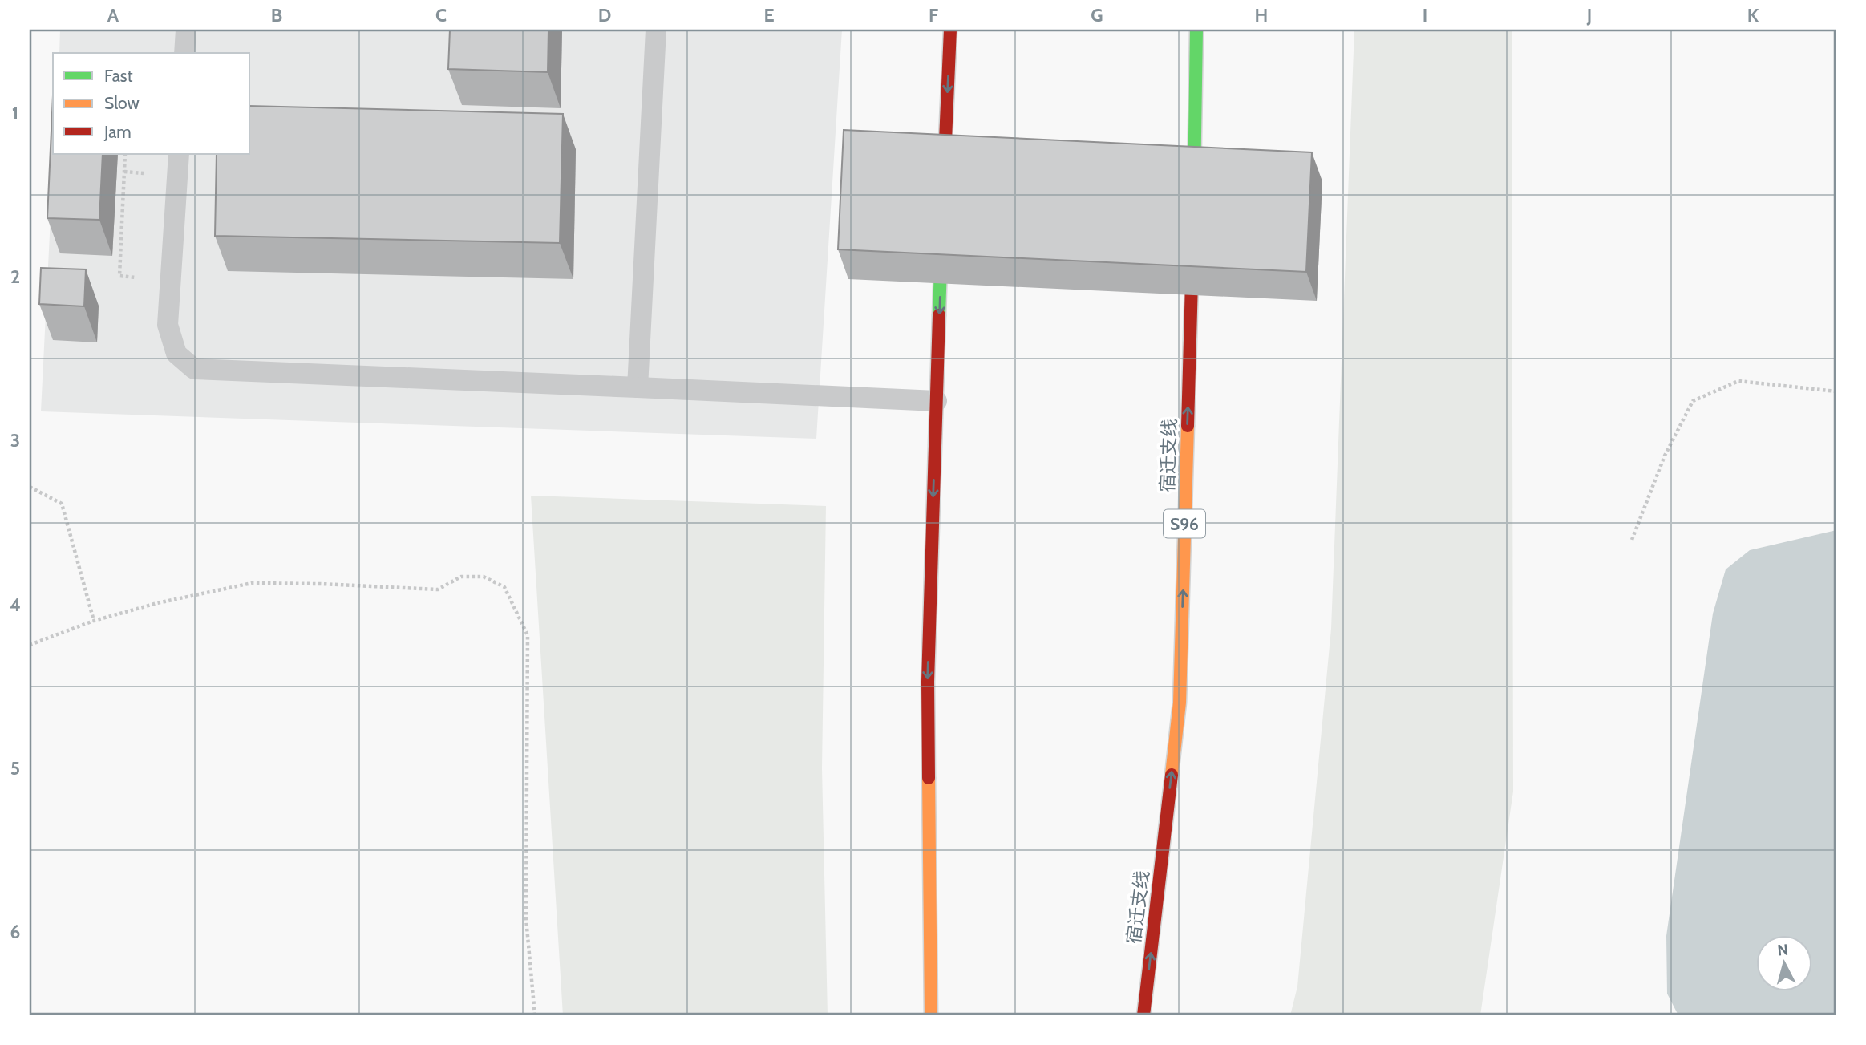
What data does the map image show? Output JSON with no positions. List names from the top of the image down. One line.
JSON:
{"streets":{"highway":["宿迁支线","S96"]},"one_way":["宿迁支线"],"legend":["Fast","Slow","Jam"],"north":"top","grid":{"columns":["A","B","C","D","E","F","G","H","I","J","K"],"rows":["1","2","3","4","5","6"]}}
